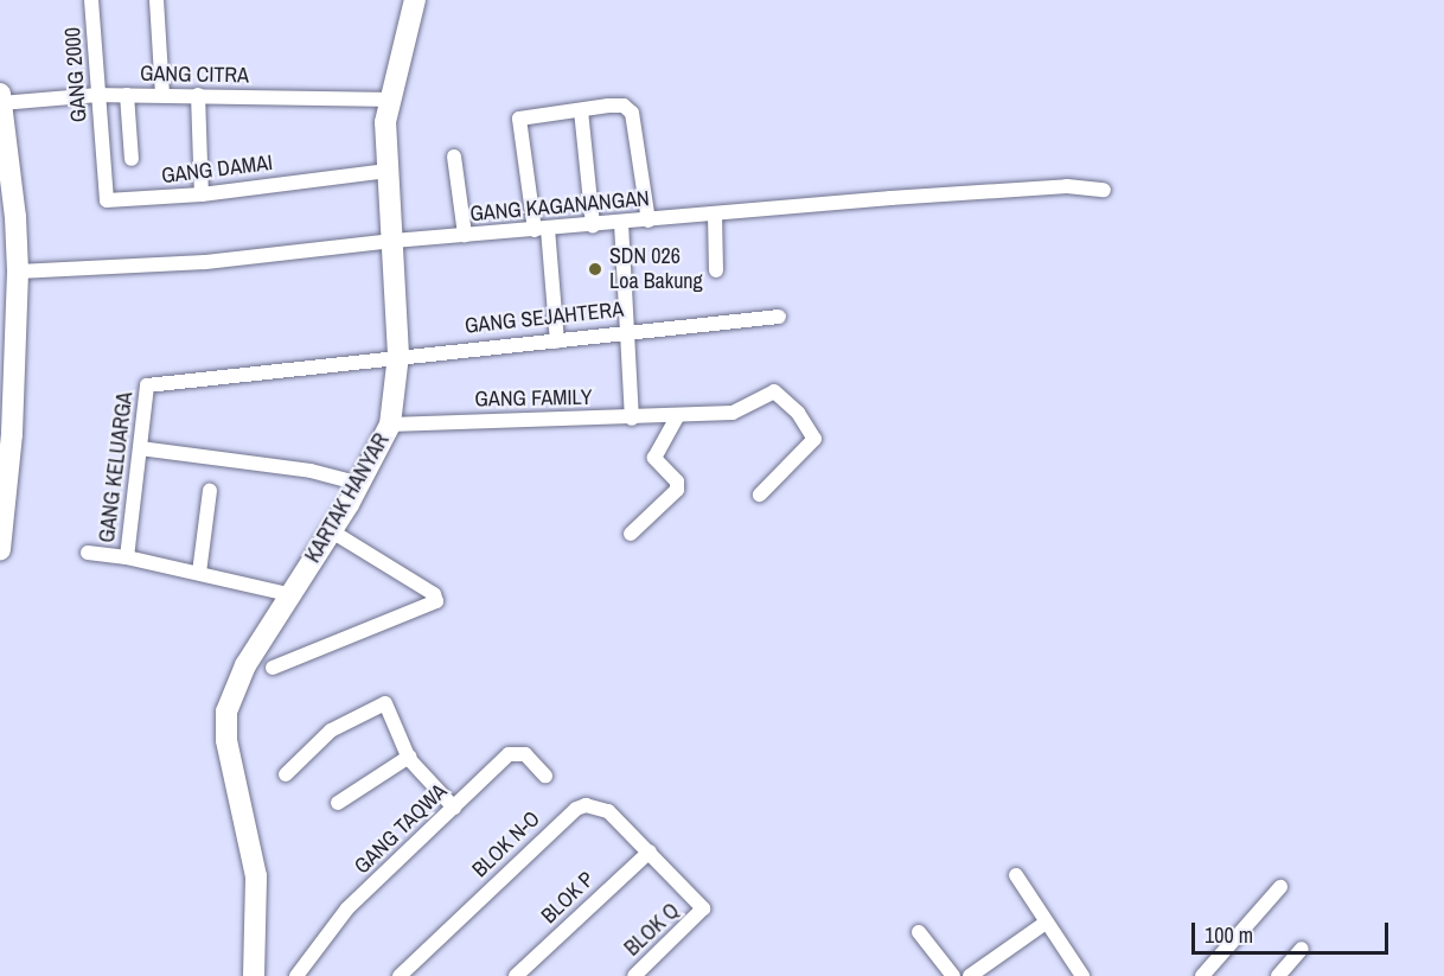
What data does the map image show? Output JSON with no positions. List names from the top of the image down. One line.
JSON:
{"streets":{"street":["GANG 2000","GANG CITRA","GANG DAMAI","GANG KAGANANGAN","GANG SEJAHTERA","GANG FAMILY","GANG KELUARGA","KARTAK HANYAR","GANG TAQWA","BLOK N-O","BLOK P","BLOK Q"]},"crossings":[["GANG 2000","GANG CITRA"],["GANG 2000","GANG DAMAI"],["GANG CITRA","KARTAK HANYAR"],["GANG DAMAI","KARTAK HANYAR"],["GANG KAGANANGAN","KARTAK HANYAR"],["GANG SEJAHTERA","GANG KELUARGA"],["GANG SEJAHTERA","KARTAK HANYAR"],["GANG FAMILY","KARTAK HANYAR"],["GANG KELUARGA","KARTAK HANYAR"],["BLOK N-O","BLOK P"],["BLOK N-O","BLOK Q"],["BLOK P","BLOK Q"]],"places":["SDN 026 Loa Bakung"],"scale_bar":"100 m"}
